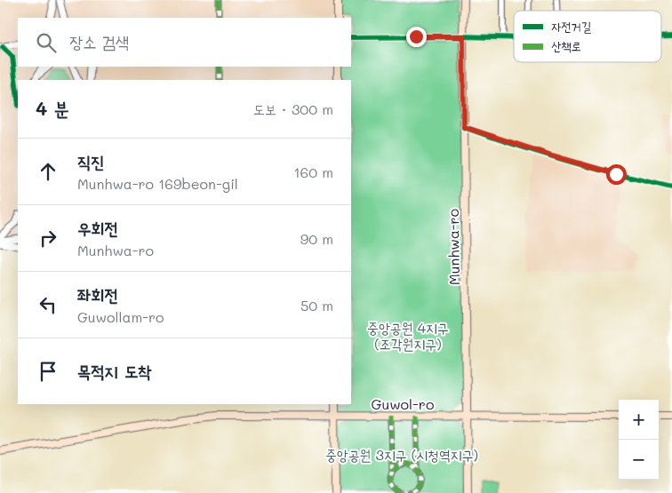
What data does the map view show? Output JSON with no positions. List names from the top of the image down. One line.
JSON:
{"streets":{"main road":["Munhwa-ro","Guwol-ro"]},"crossings":[["Munhwa-ro","Guwol-ro"]],"parks":["중앙공원 4지구 (조각원지구)","중앙공원 3지구 (시청역지구)"],"legend":["자전거길","산책로"],"page":{"search":"장소 검색","heading":["4 분","도보 · 300 m"],"list":[["직진","Munhwa-ro 169beon-gil","160 m"],["우회전","Munhwa-ro","90 m"],["좌회전","Guwollam-ro","50 m"],"목적지 도착"],"map_buttons":["+","−"]}}
